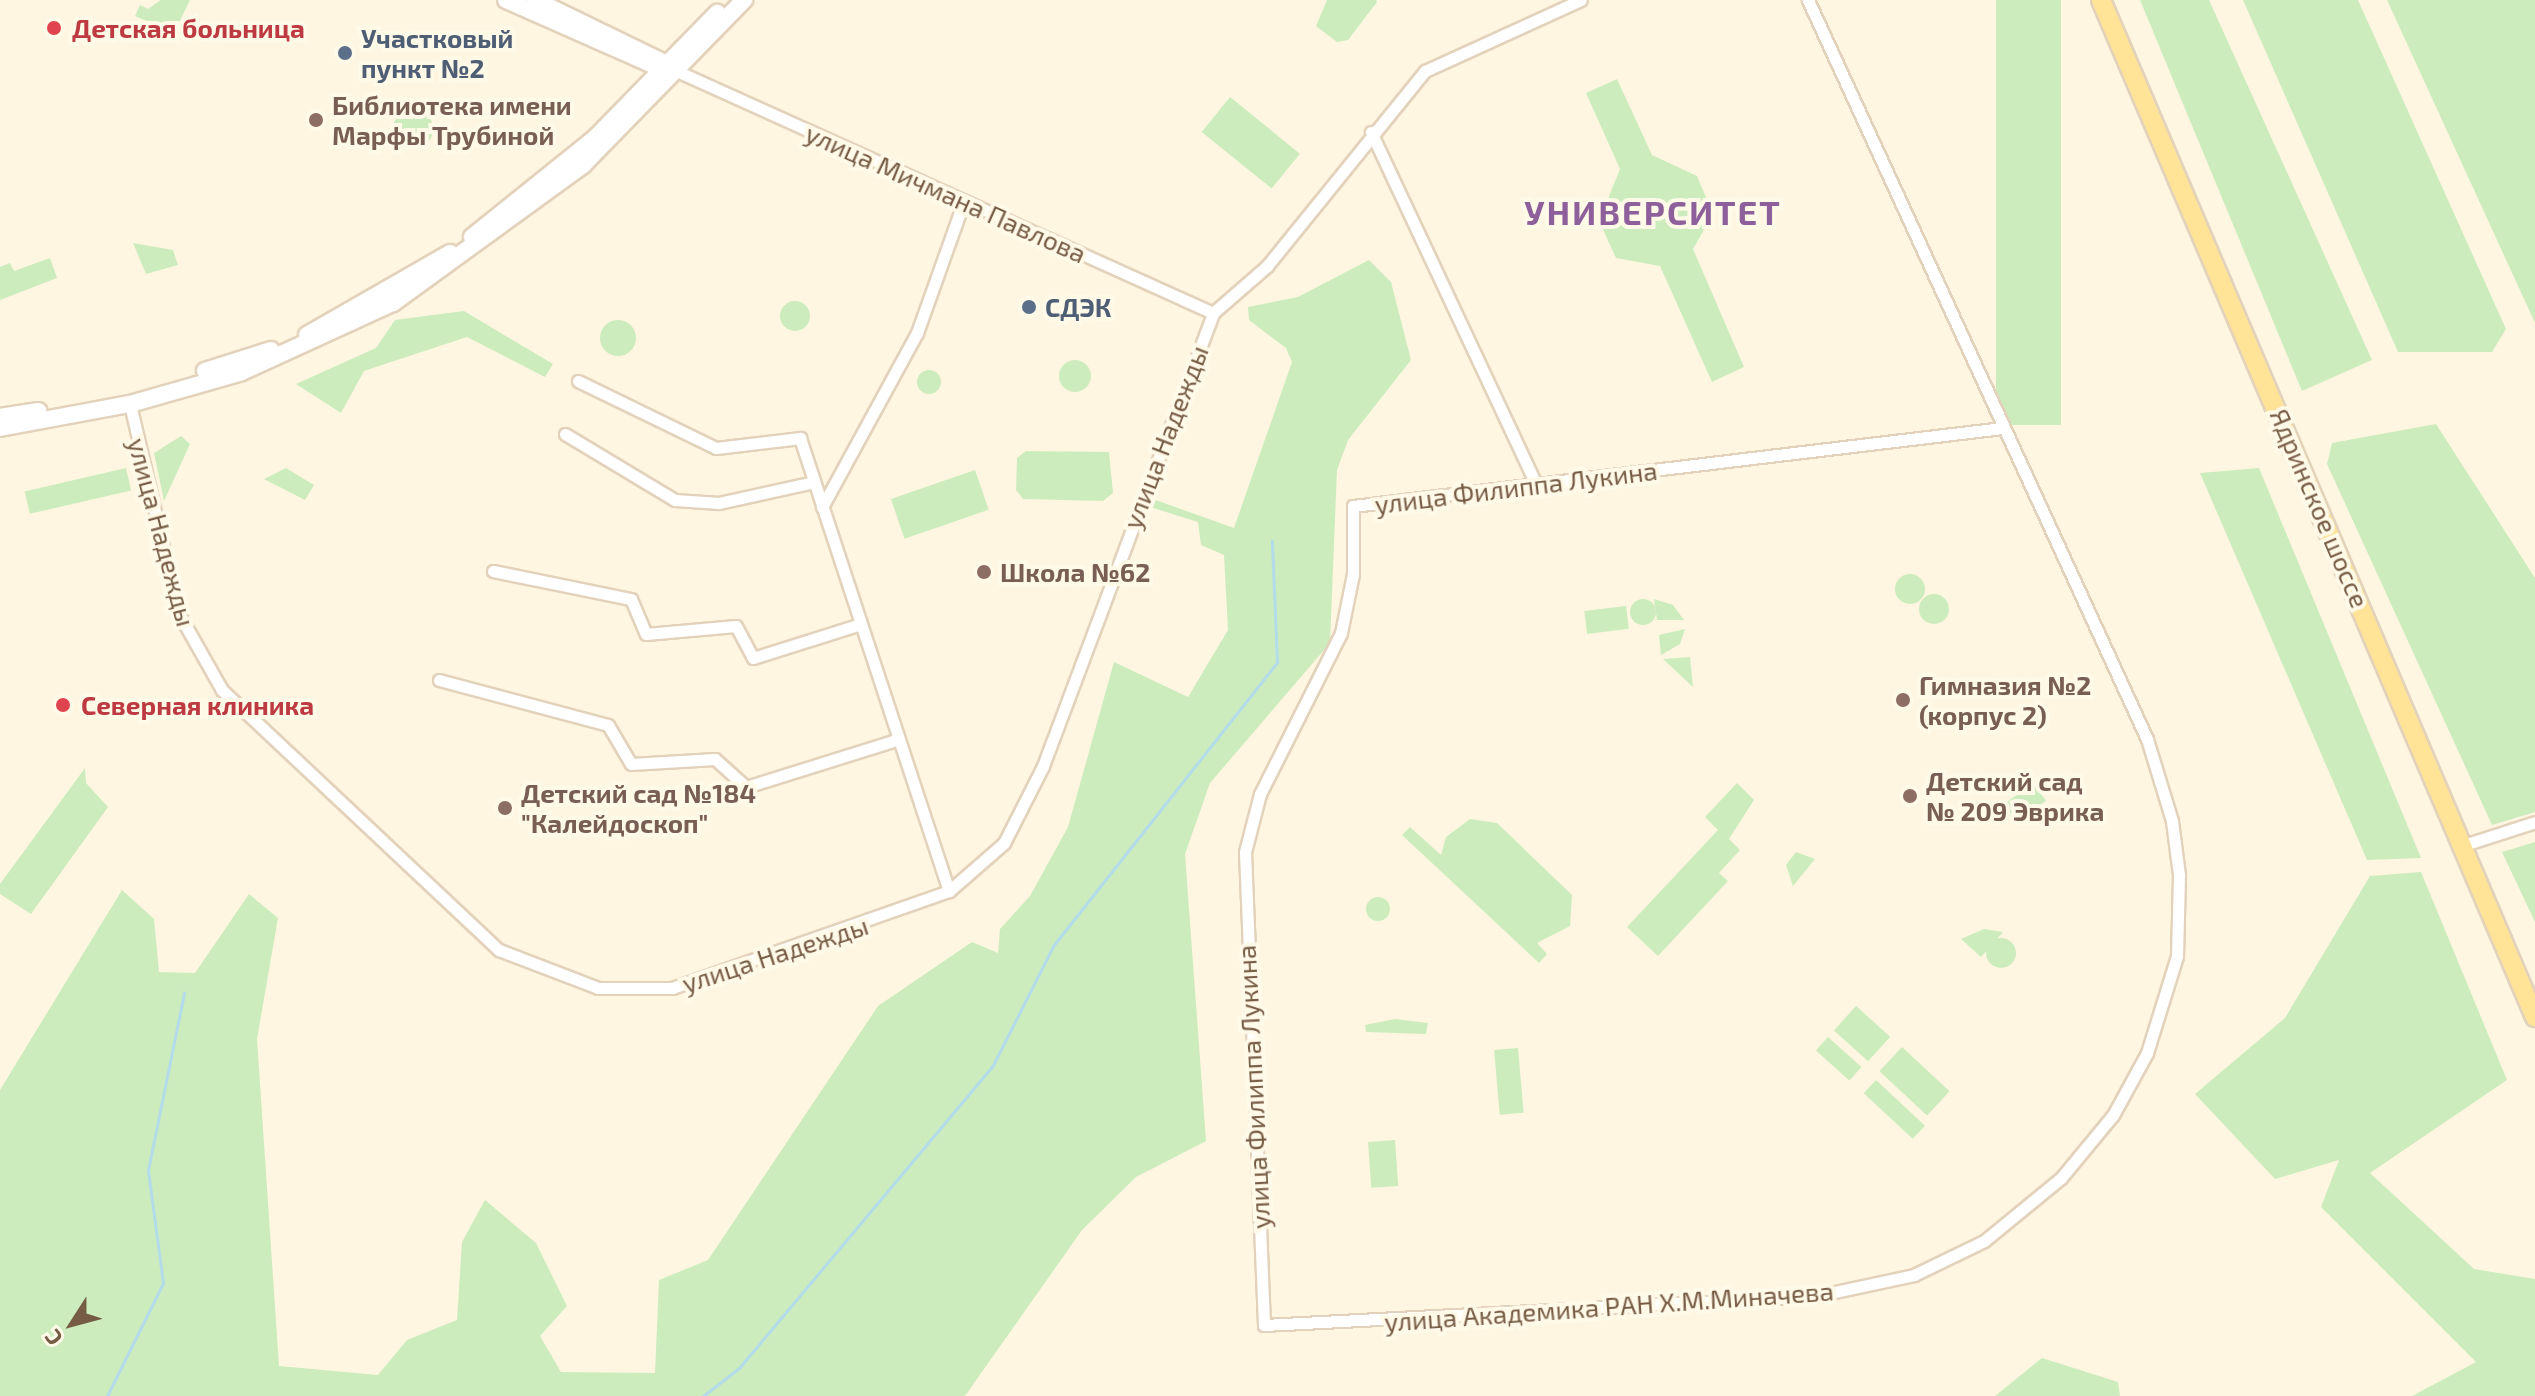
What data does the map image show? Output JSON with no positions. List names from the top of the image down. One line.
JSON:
{"streets":{"main road":["улица Мичмана Павлова","Ядринское шоссе"],"street":["улица Надежды","улица Филиппа Лукина","улица Академика РАН Х.М.Миначева"]},"crossings":[["улица Мичмана Павлова","улица Надежды"],["улица Филиппа Лукина","улица Академика РАН Х.М.Миначева"]],"districts":["УНИВЕРСИТЕТ"],"places":["Детская больница","Участковый пункт №2","Библиотека имени Марфы Трубиной","СДЭК","Школа №62","Гимназия №2 (корпус 2)","Северная клиника","Детский сад № 209 Эврика","Детский сад №184 \"Калейдоскоп\""],"north":"bottom left"}
